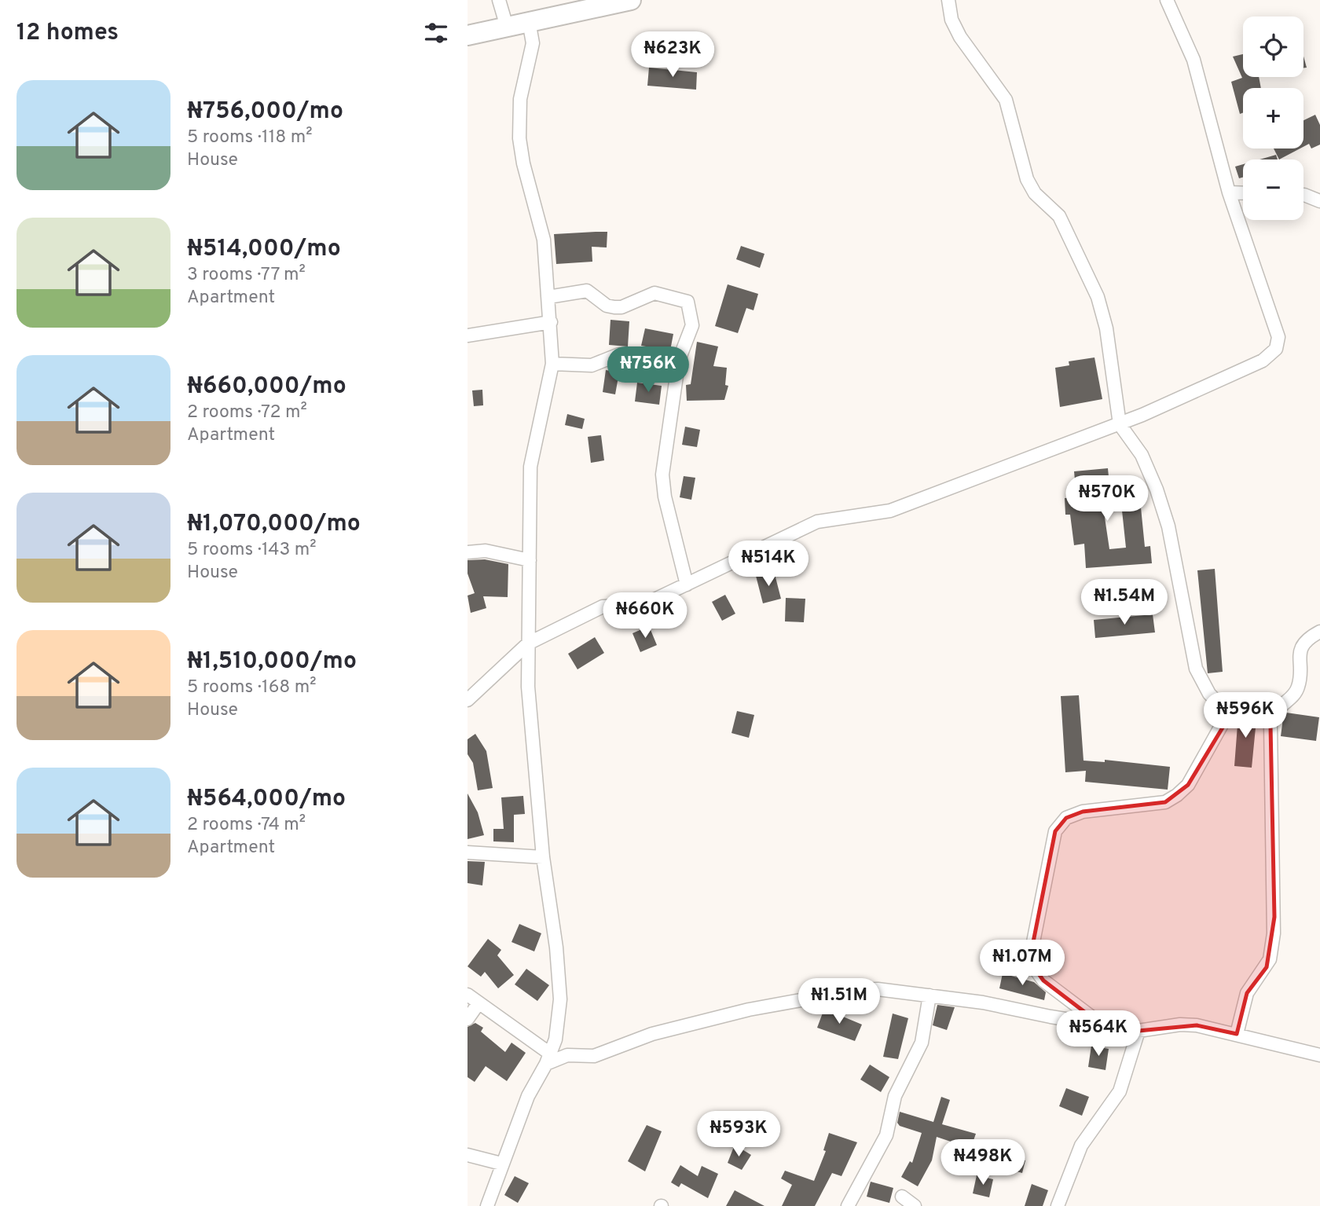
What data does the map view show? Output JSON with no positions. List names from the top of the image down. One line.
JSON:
{"page":{"heading":"12 homes","map_buttons":["+","−"],"price":["₦623K","₦756K","₦570K","₦514K","₦1.54M","₦660K","₦596K","₦1.07M","₦1.51M","₦564K","₦593K","₦498K"],"list":[{"name":"₦756,000/mo","note":"5 rooms · 118 m² · House"},{"name":"₦514,000/mo","note":"3 rooms · 77 m² · Apartment"},{"name":"₦660,000/mo","note":"2 rooms · 72 m² · Apartment"},{"name":"₦1,070,000/mo","note":"5 rooms · 143 m² · House"},{"name":"₦1,510,000/mo","note":"5 rooms · 168 m² · House"},{"name":"₦564,000/mo","note":"2 rooms · 74 m² · Apartment"}]}}
